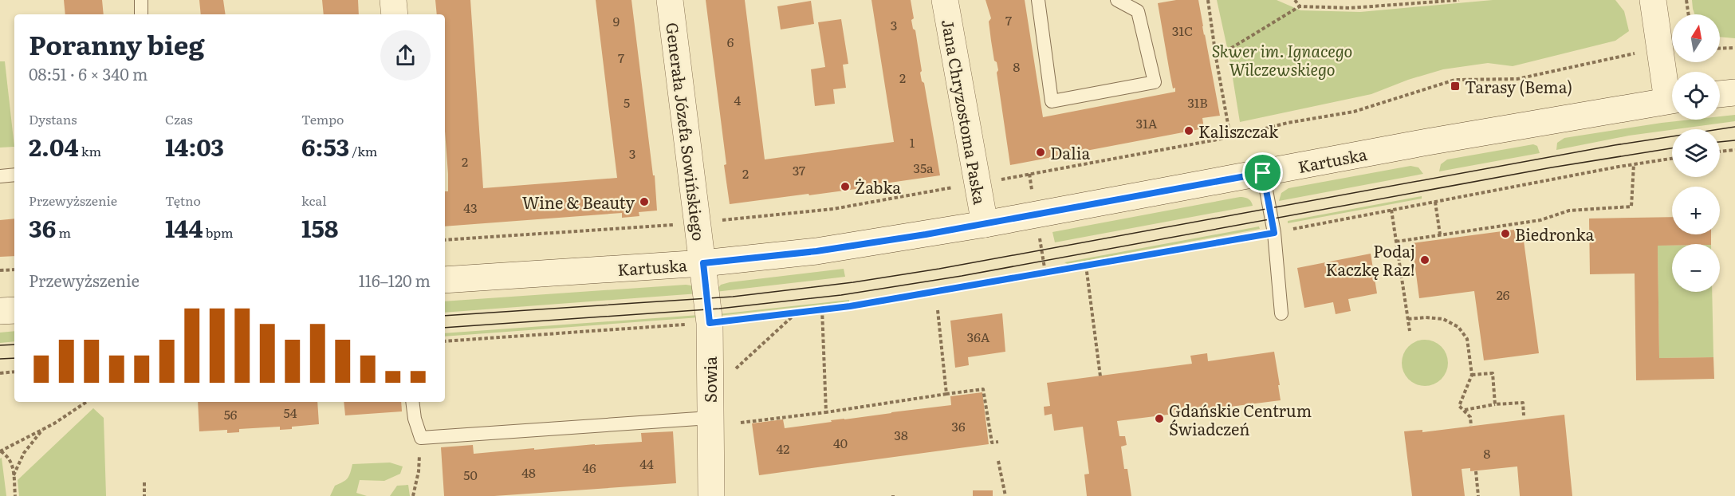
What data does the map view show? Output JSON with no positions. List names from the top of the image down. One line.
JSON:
{"streets":{"main road":["Jana Chryzostoma Paska","Generała Józefa Sowińskiego","Kartuska","Sowia"]},"crossings":[["Jana Chryzostoma Paska","Kartuska"],["Generała Józefa Sowińskiego","Kartuska"],["Generała Józefa Sowińskiego","Sowia"],["Kartuska","Sowia"]],"parks":["Skwer im. Ignacego Wilczewskiego"],"places":{"transit":["Tarasy (Bema)"],"other":["Kaliszczak","Dalia","Żabka","Wine & Beauty","Biedronka","Podaj Kaczkę Raz!","Gdańskie Centrum Świadczeń"]},"house_numbers":["7","9","3","31C","6","7","8","2","4","5","31B","31A","1","3","2","35a","37","2","43","26","36A","54","56","36","38","40","42","8","44","46","48","50"],"north":"top","page":{"map_buttons":["+","−"],"heading":["Poranny bieg","08:51 · 6 × 340 m"],"stats":[["Dystans","2.04 km"],["Czas","14:03"],["Tempo","6:53 /km"],["Przewyższenie","36 m"],["Tętno","144 bpm"],["kcal","158"]],"chart":["Przewyższenie","116–120 m"]}}
